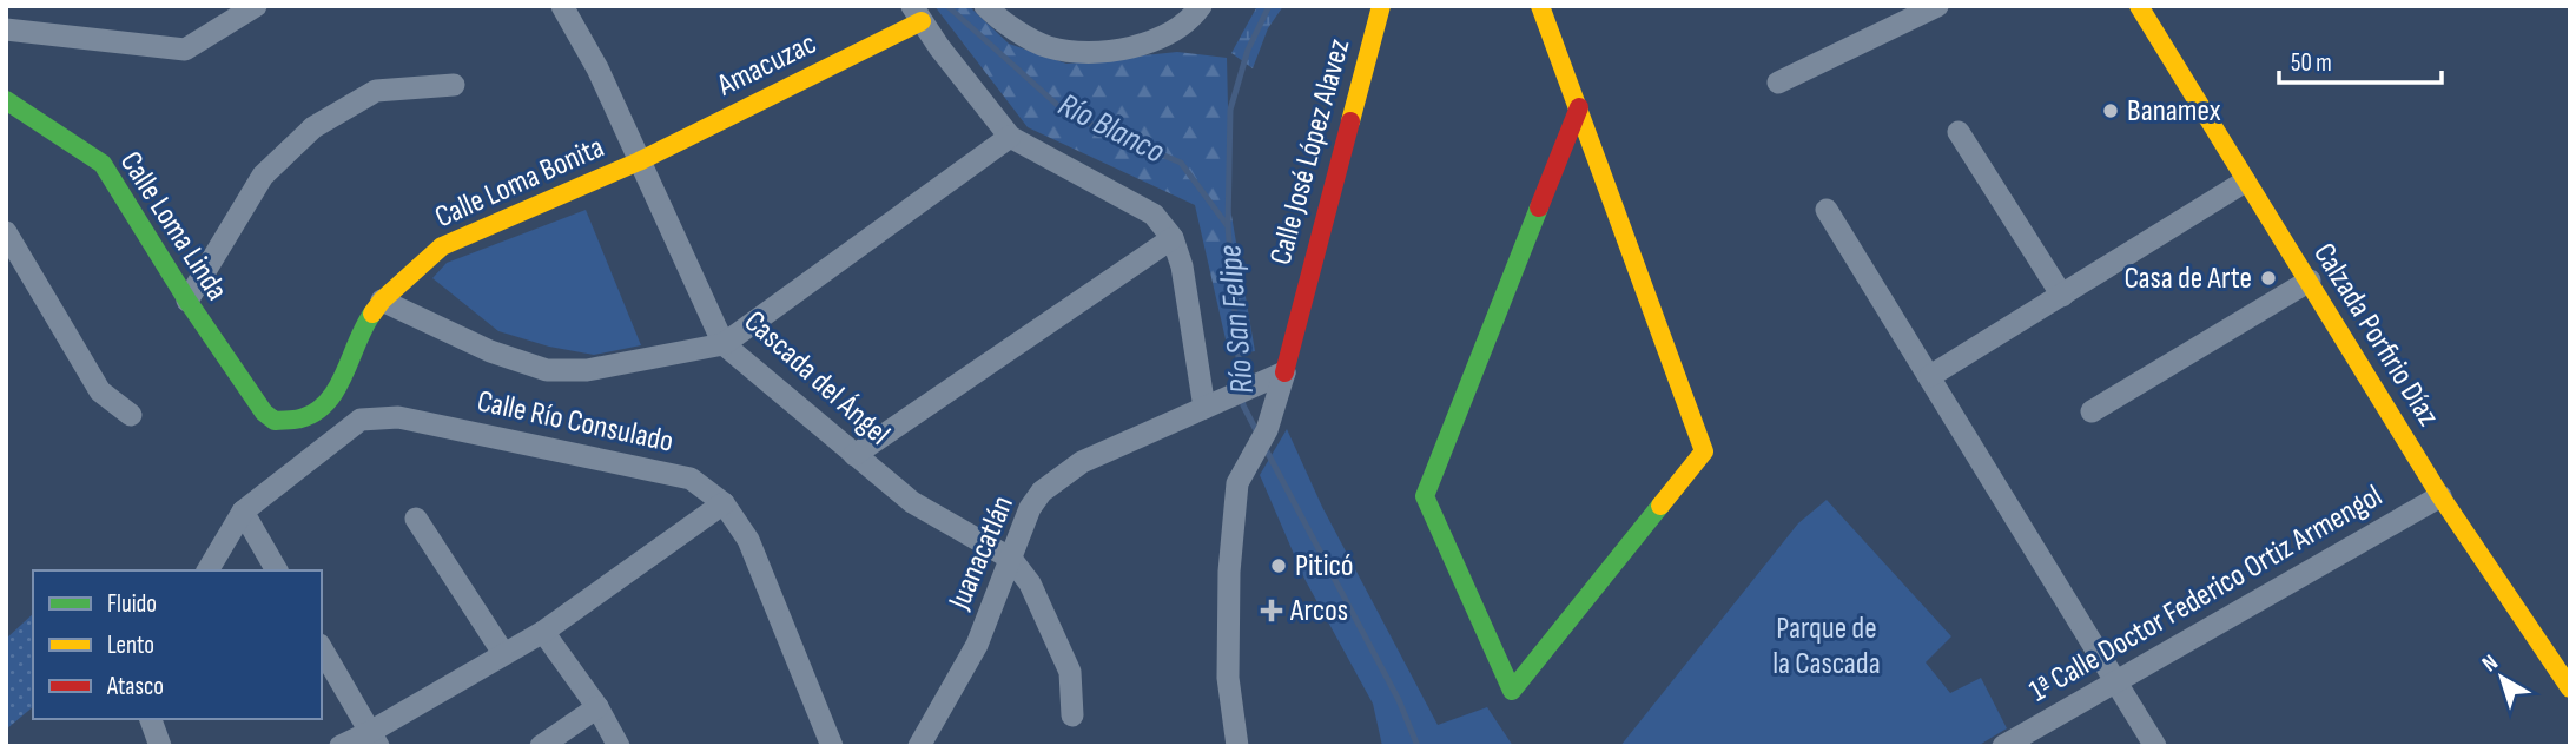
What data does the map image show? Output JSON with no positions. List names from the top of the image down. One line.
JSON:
{"streets":{"street":["Amacuzac","Calle José López Alavez","Calle Loma Bonita","Calle Loma Linda","Calzada Porfirio Díaz","Cascada del Ángel","Calle Río Consulado","Juanacatlán","1ª Calle Doctor Federico Ortiz Armengol"]},"crossings":[["Amacuzac","Calle Loma Bonita"],["Amacuzac","Cascada del Ángel"],["Calle José López Alavez","Juanacatlán"],["Calle Loma Bonita","Calle Loma Linda"],["Calle Loma Bonita","Cascada del Ángel"],["Calzada Porfirio Díaz","1ª Calle Doctor Federico Ortiz Armengol"],["Cascada del Ángel","Juanacatlán"]],"water":["Río Blanco","Río San Felipe"],"parks":["Parque de la Cascada"],"places":{"other":["Banamex","Casa de Arte","Piticó"],"health":["Arcos"]},"legend":["Fluido","Lento","Atasco"],"scale_bar":"50 m","north":"top left"}
